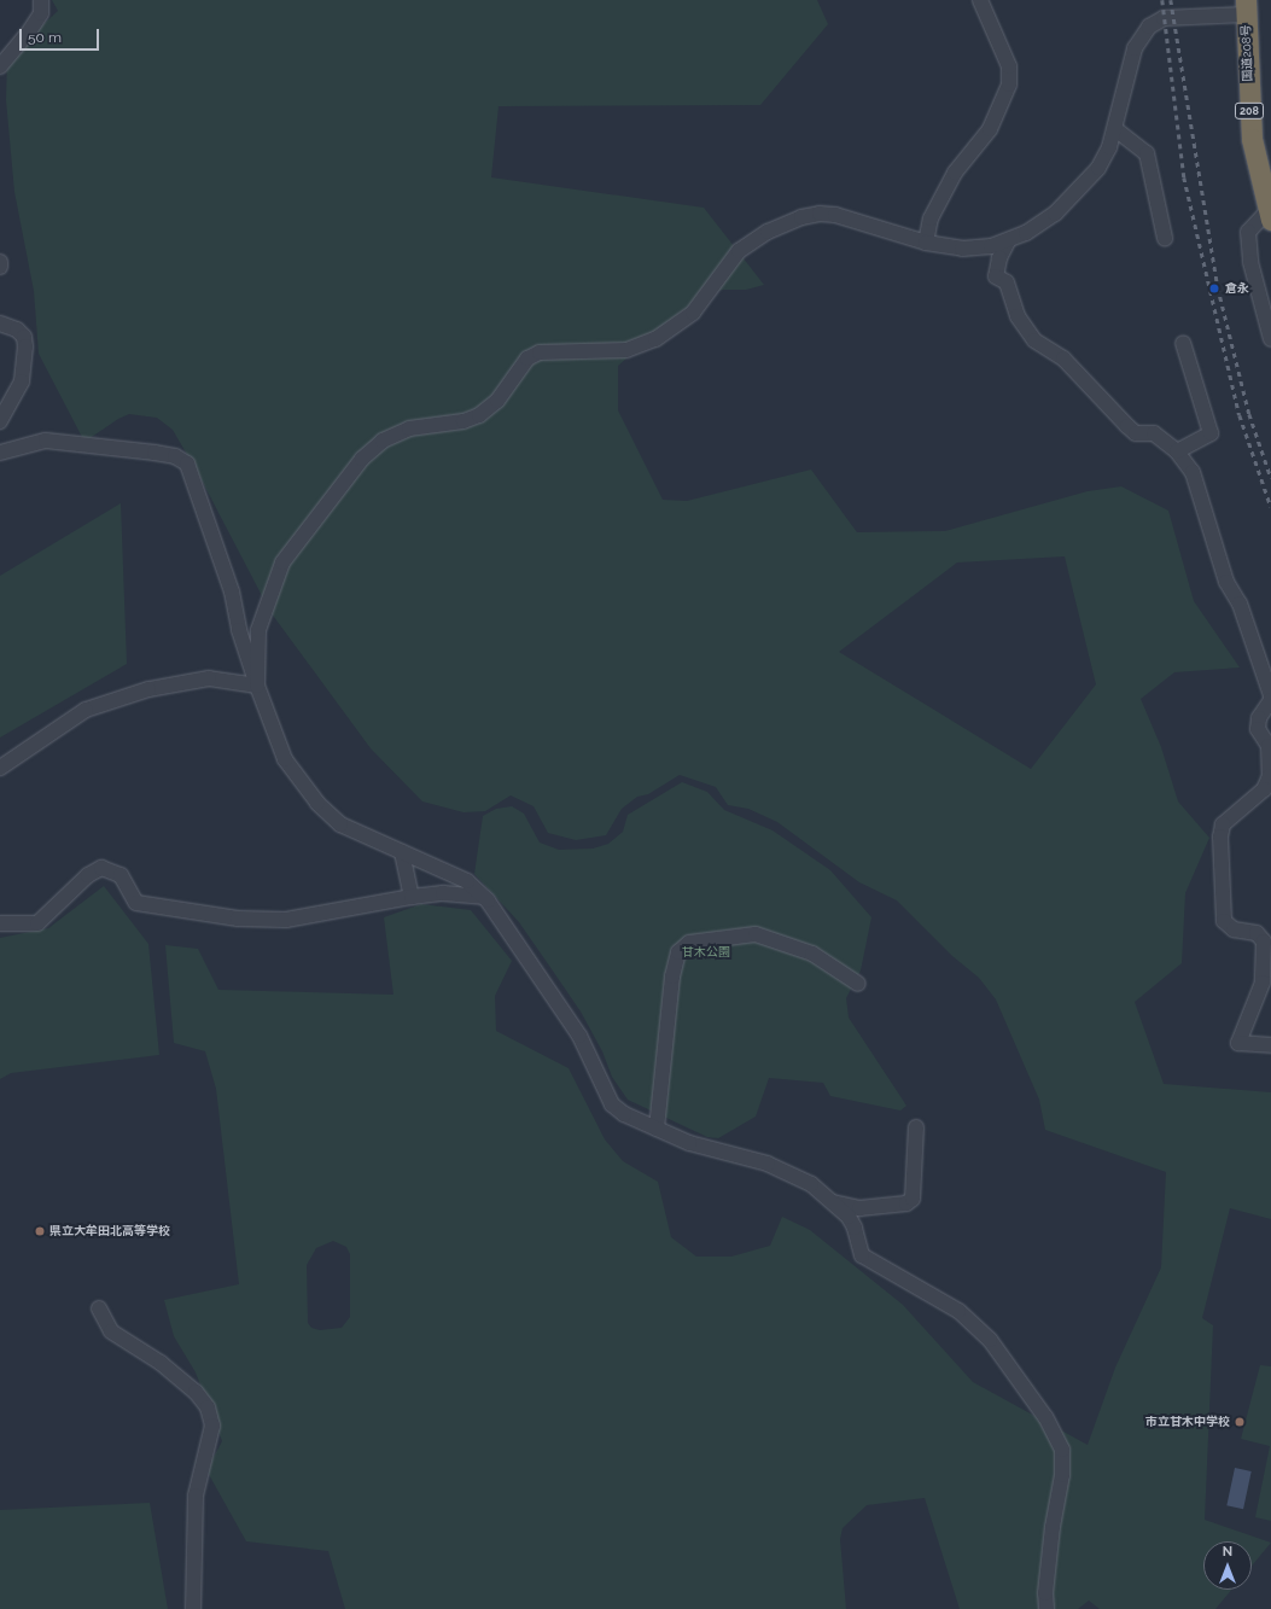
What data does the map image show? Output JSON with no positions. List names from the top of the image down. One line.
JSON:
{"streets":{"highway":["国道208号","208"]},"parks":["甘木公園"],"places":["倉永","県立大牟田北高等学校","市立甘木中学校"],"scale_bar":"50 m","north":"top"}
